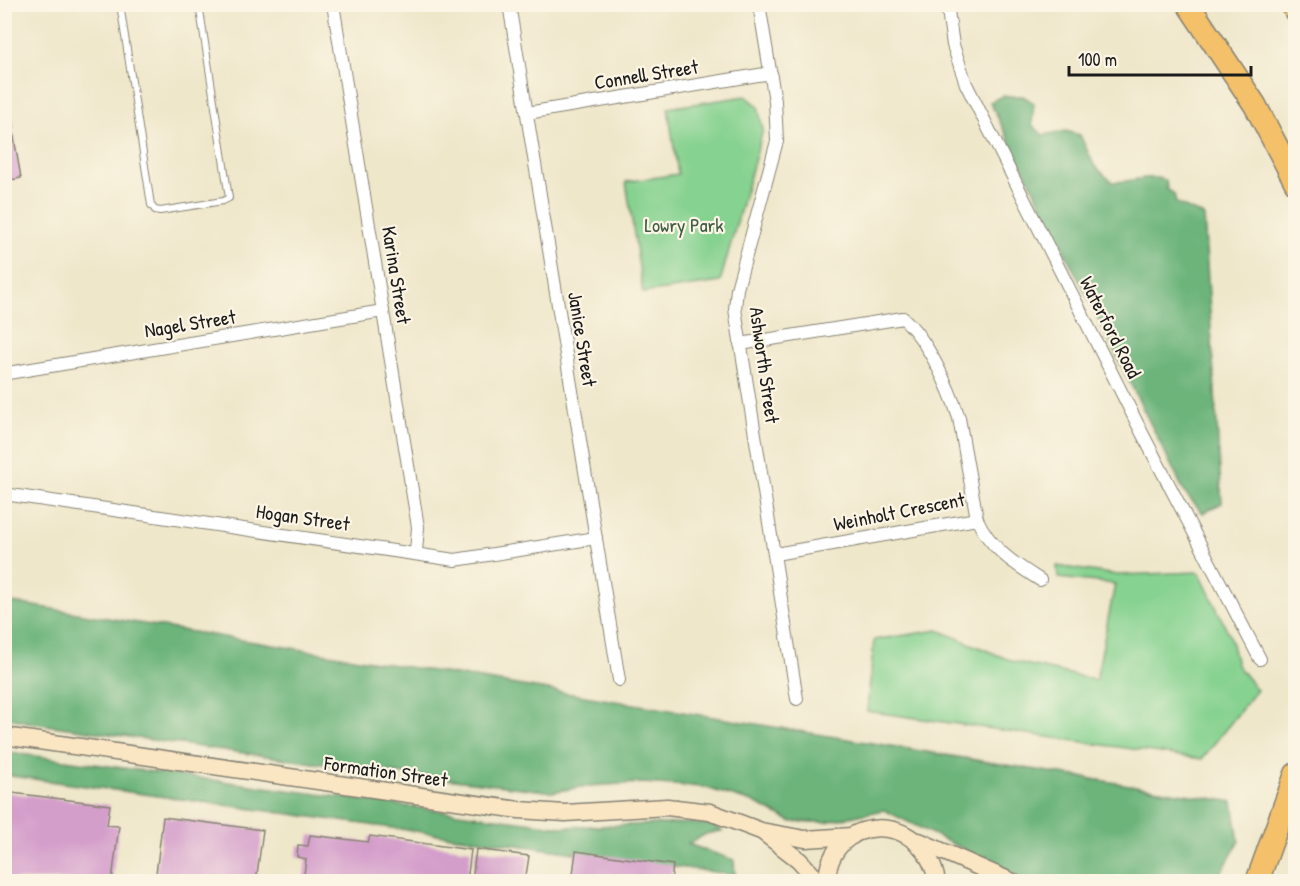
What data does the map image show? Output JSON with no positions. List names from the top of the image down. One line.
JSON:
{"streets":{"main road":["Formation Street"],"street":["Connell Street","Karina Street","Nagel Street","Waterford Road","Janice Street","Ashworth Street","Weinholt Crescent","Hogan Street"]},"crossings":[["Connell Street","Janice Street"],["Connell Street","Ashworth Street"],["Karina Street","Nagel Street"],["Karina Street","Hogan Street"],["Janice Street","Hogan Street"],["Ashworth Street","Weinholt Crescent"]],"parks":["Lowry Park"],"scale_bar":"100 m"}
